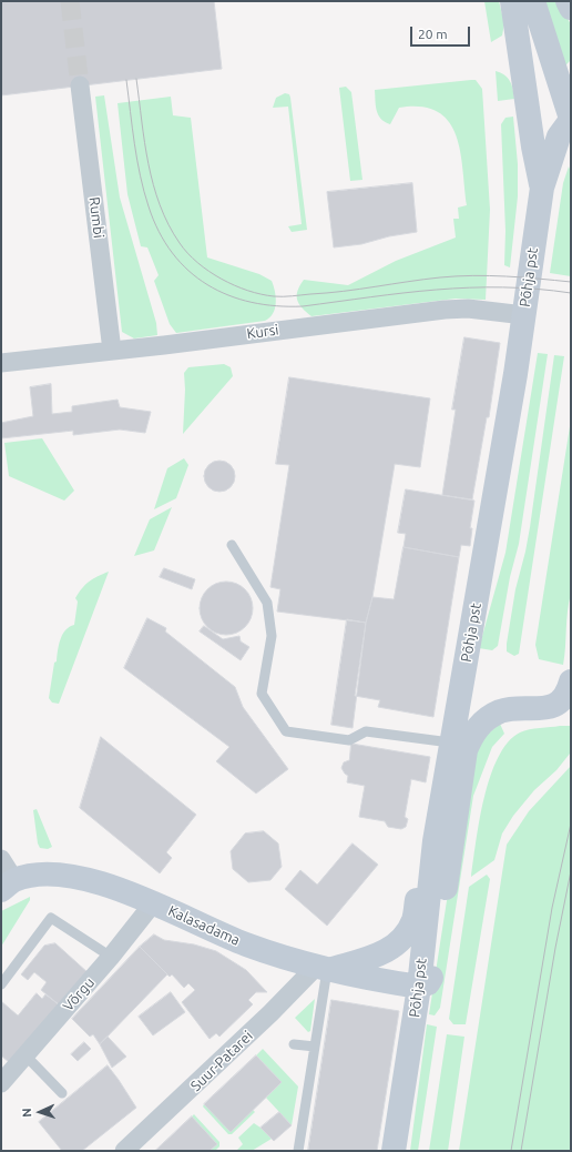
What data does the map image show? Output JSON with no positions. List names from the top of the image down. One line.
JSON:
{"streets":{"main road":["Põhja pst","Kalasadama"],"street":["Rumbi","Kursi","Võrgu","Suur-Patarei"]},"crossings":[["Rumbi","Kursi"],["Põhja pst","Kursi"],["Põhja pst","Kalasadama"],["Kalasadama","Võrgu"],["Kalasadama","Suur-Patarei"]],"scale_bar":"20 m","north":"left"}
